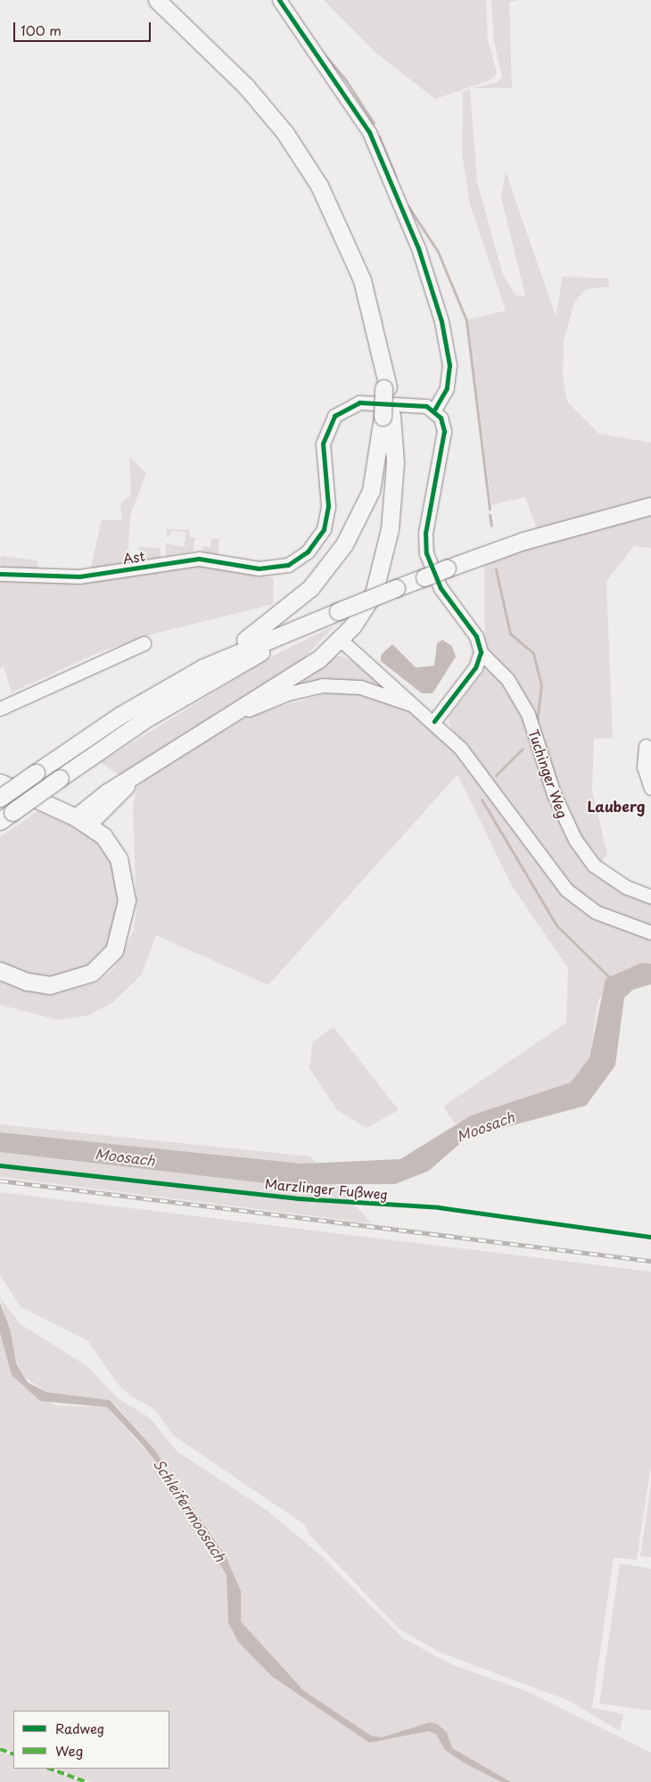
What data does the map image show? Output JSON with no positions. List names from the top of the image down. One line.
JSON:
{"streets":{"street":["Ast","Tuchinger Weg"],"cycle path":["Marzlinger Fußweg"]},"districts":["Lauberg"],"water":["Moosach","Schleifermoosach"],"legend":["Radweg","Weg"],"scale_bar":"100 m"}
